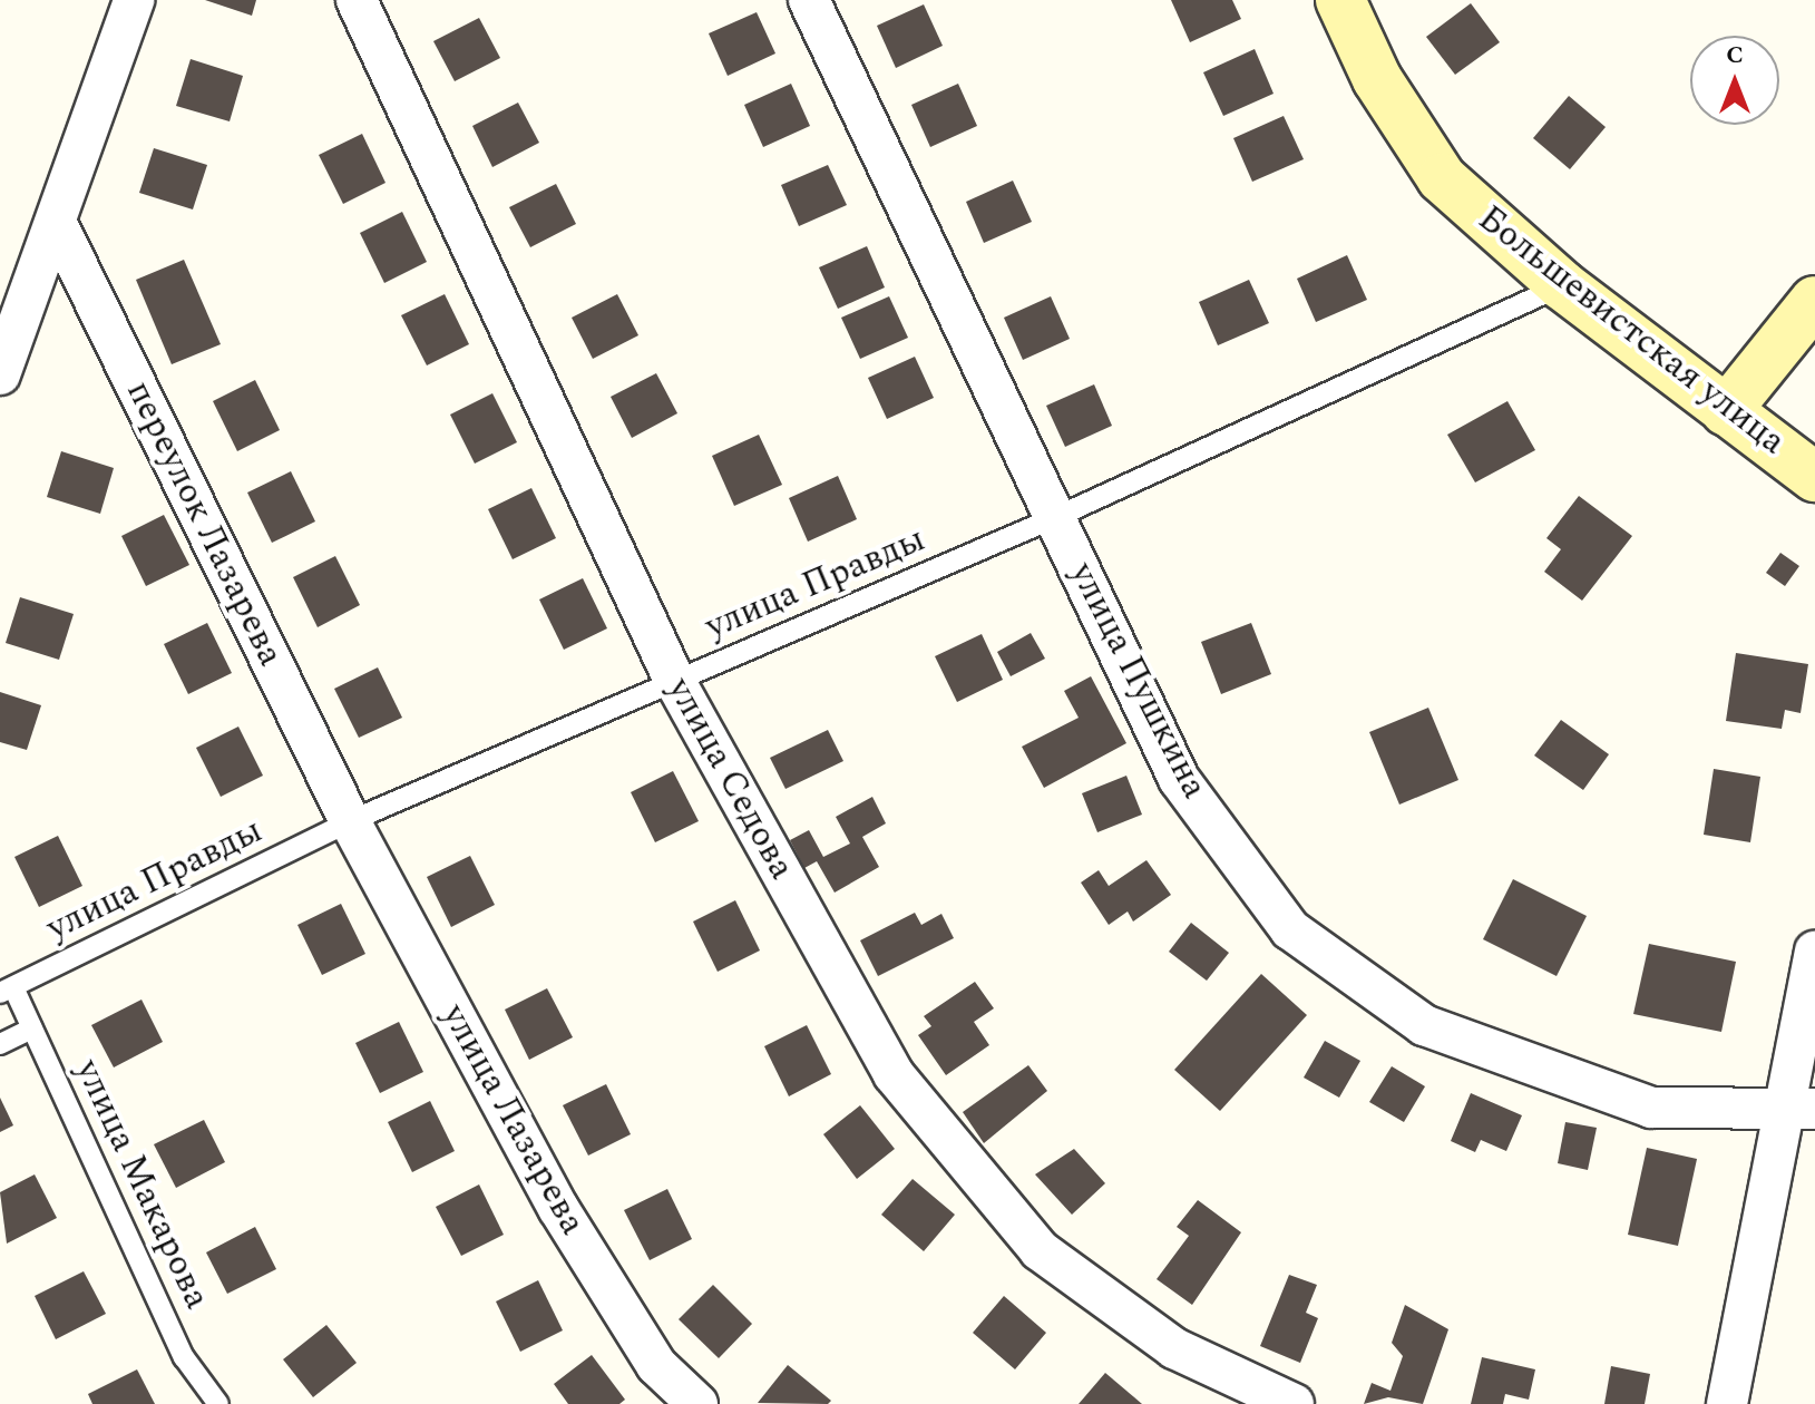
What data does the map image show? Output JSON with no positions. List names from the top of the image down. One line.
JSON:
{"streets":{"street":["Большевистская улица","переулок Лазарева","улица Пушкина","улица Седова","улица Лазарева"],"lane":["улица Правды","улица Макарова"]},"crossings":[["Большевистская улица","улица Правды"],["переулок Лазарева","улица Правды"],["переулок Лазарева","улица Лазарева"],["улица Правды","улица Пушкина"],["улица Правды","улица Седова"],["улица Правды","улица Лазарева"],["улица Правды","улица Макарова"]],"north":"top"}
